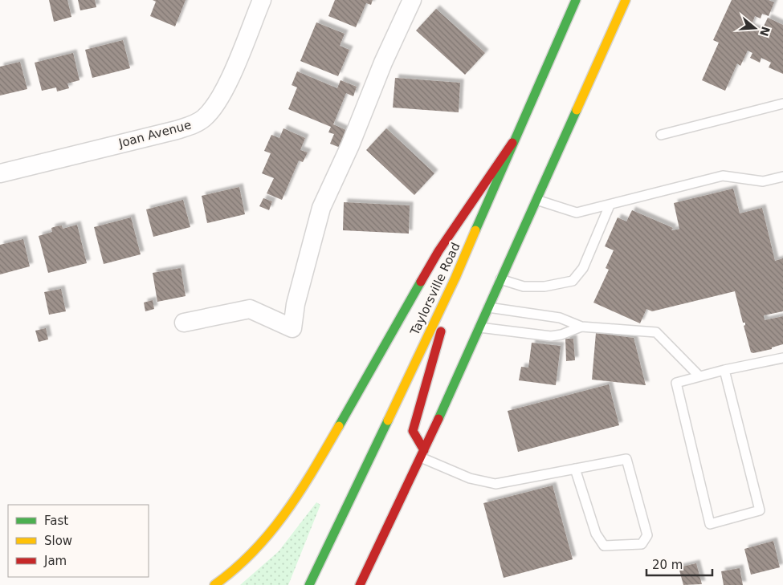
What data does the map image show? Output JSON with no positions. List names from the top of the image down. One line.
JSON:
{"streets":{"main road":["Taylorsville Road"],"street":["Joan Avenue"]},"legend":["Fast","Slow","Jam"],"scale_bar":"20 m","north":"right"}
